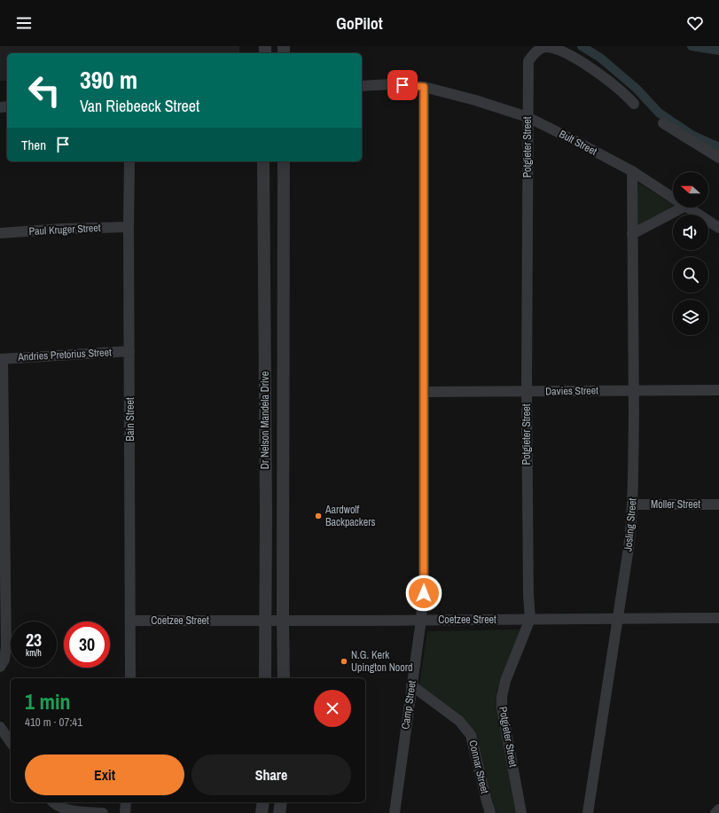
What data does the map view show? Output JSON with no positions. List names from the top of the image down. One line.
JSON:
{"streets":{"street":["Bult Street","Potgieter Street","Paul Kruger Street","Andries Pretorius Street","Davies Street","Bain Street","Dr Nelson Mandela Drive","Moller Street","Josling Street","Coetzee Street","Camp Street","Connar Street"]},"crossings":[["Bult Street","Potgieter Street"],["Bult Street","Josling Street"],["Bult Street","Camp Street"],["Potgieter Street","Davies Street"],["Potgieter Street","Coetzee Street"],["Paul Kruger Street","Bain Street"],["Andries Pretorius Street","Bain Street"],["Davies Street","Josling Street"],["Davies Street","Camp Street"],["Bain Street","Coetzee Street"],["Dr Nelson Mandela Drive","Coetzee Street"],["Moller Street","Josling Street"],["Josling Street","Coetzee Street"],["Coetzee Street","Camp Street"],["Camp Street","Connar Street"]],"places":["Aardwolf Backpackers","N.G. Kerk Upington Noord"],"north":"left","page":{"header":"GoPilot","turn":["390 m","Van Riebeeck Street"],"then":"Then","speed":"23 km/h","limit":"30","heading":["1 min","410 m · 07:41"],"buttons":["Exit","Share"]}}
